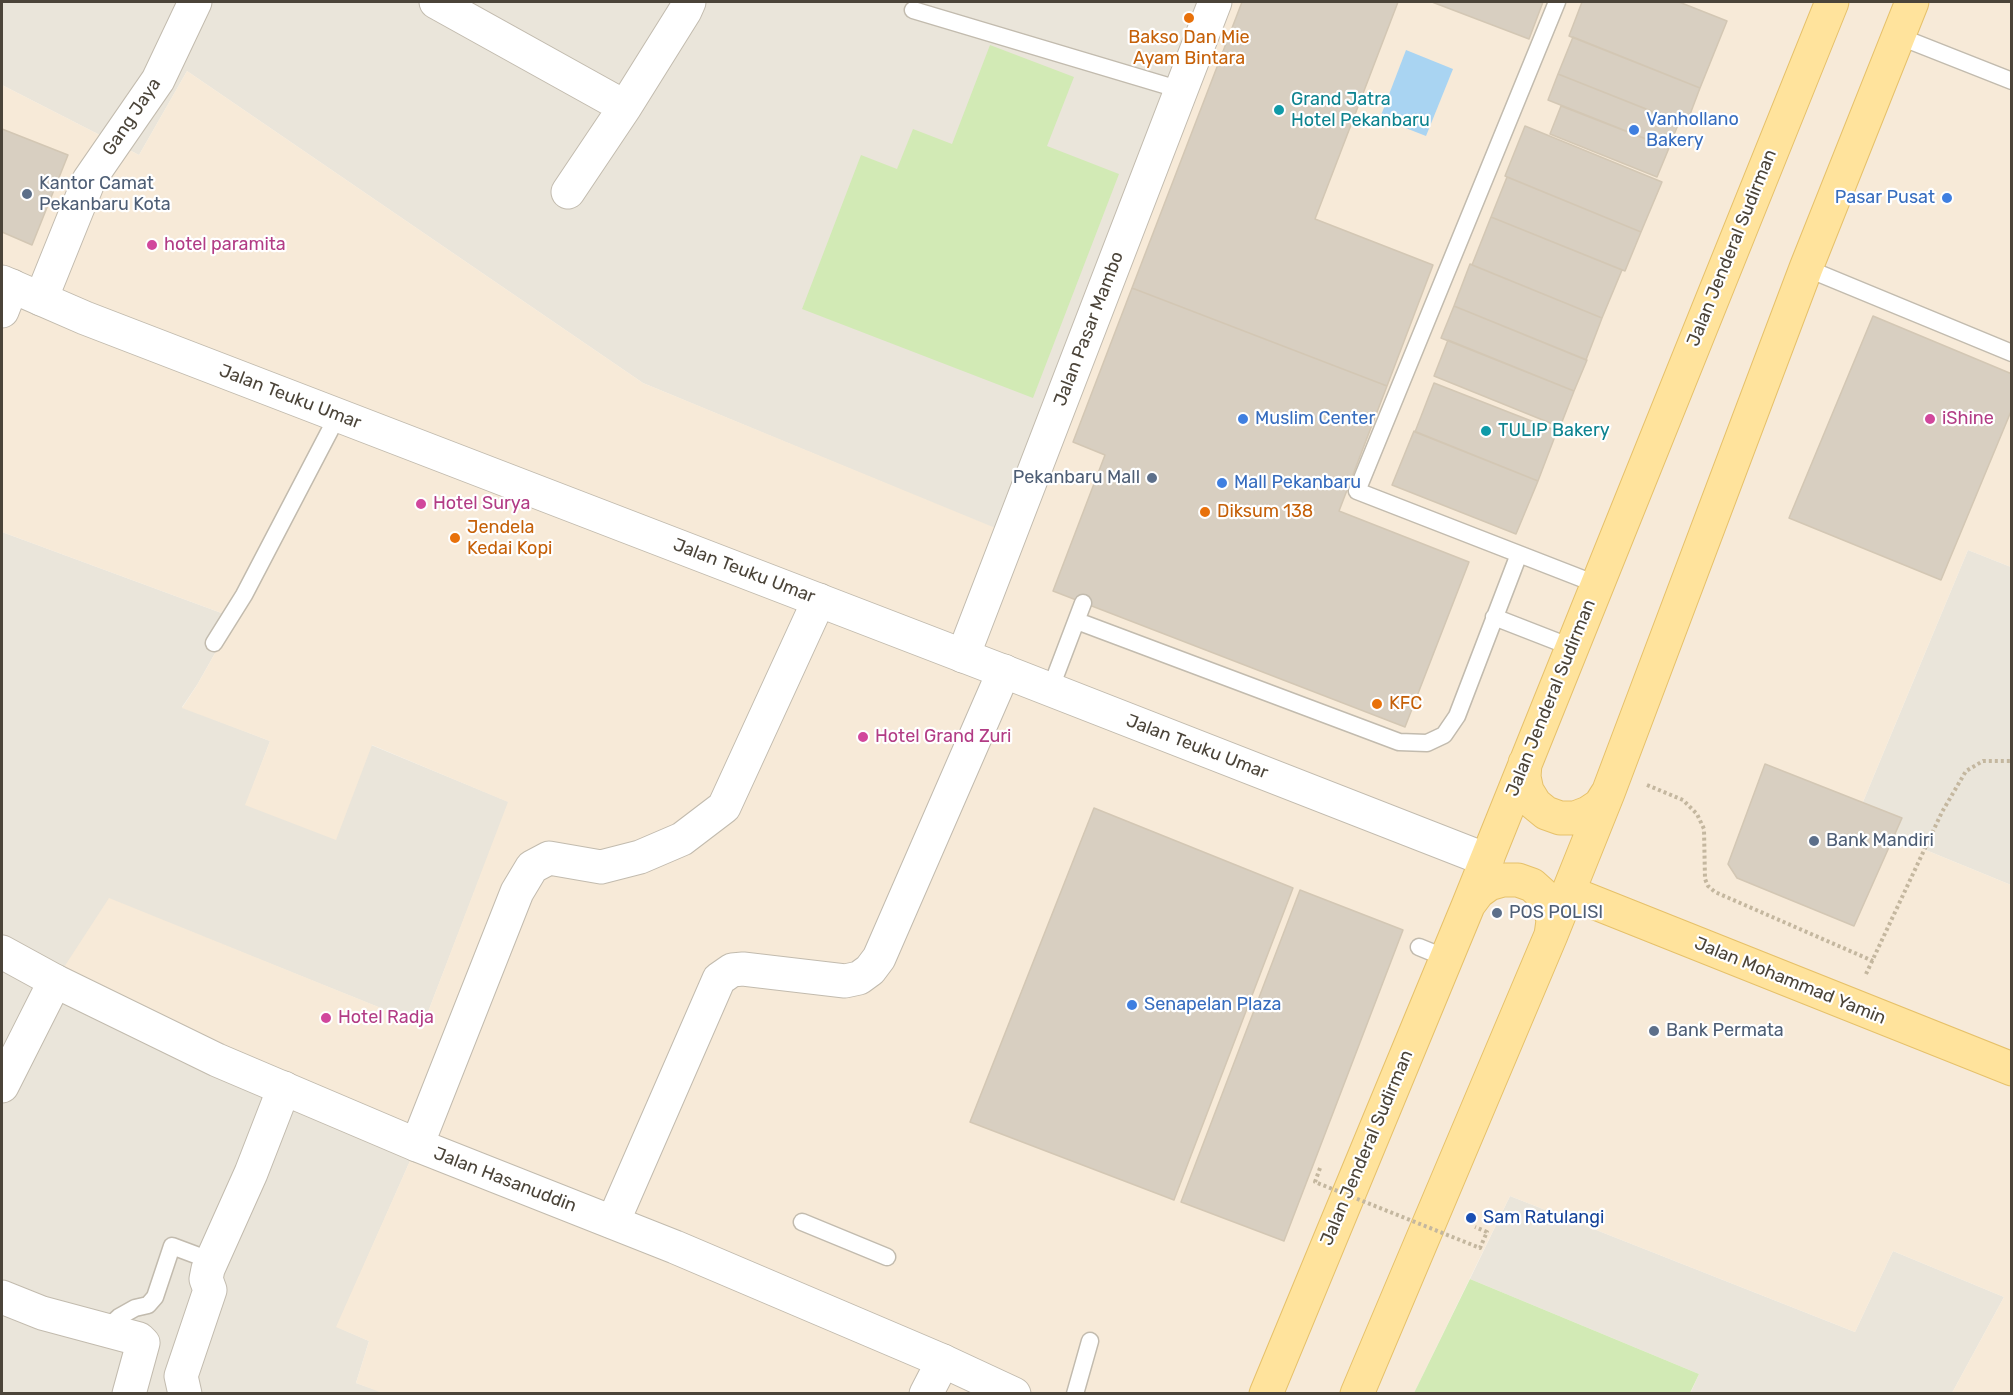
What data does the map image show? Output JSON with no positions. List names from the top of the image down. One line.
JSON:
{"streets":{"main road":["Jalan Jenderal Sudirman","Jalan Mohammad Yamin"],"street":["Gang Jaya","Jalan Pasar Mambo","Jalan Teuku Umar","Jalan Hasanuddin"]},"crossings":[["Gang Jaya","Jalan Teuku Umar"],["Jalan Jenderal Sudirman","Jalan Teuku Umar"],["Jalan Pasar Mambo","Jalan Teuku Umar"]],"places":["Bakso Dan Mie Ayam Bintara","Grand Jatra Hotel Pekanbaru","Vanhollano Bakery","Kantor Camat Pekanbaru Kota","Pasar Pusat","hotel paramita","Muslim Center","iShine","TULIP Bakery","Pekanbaru Mall","Mall Pekanbaru","Hotel Surya","Diksum 138","Jendela Kedai Kopi","KFC","Hotel Grand Zuri","Bank Mandiri","POS POLISI","Senapelan Plaza","Hotel Radja","Bank Permata","Sam Ratulangi"]}
